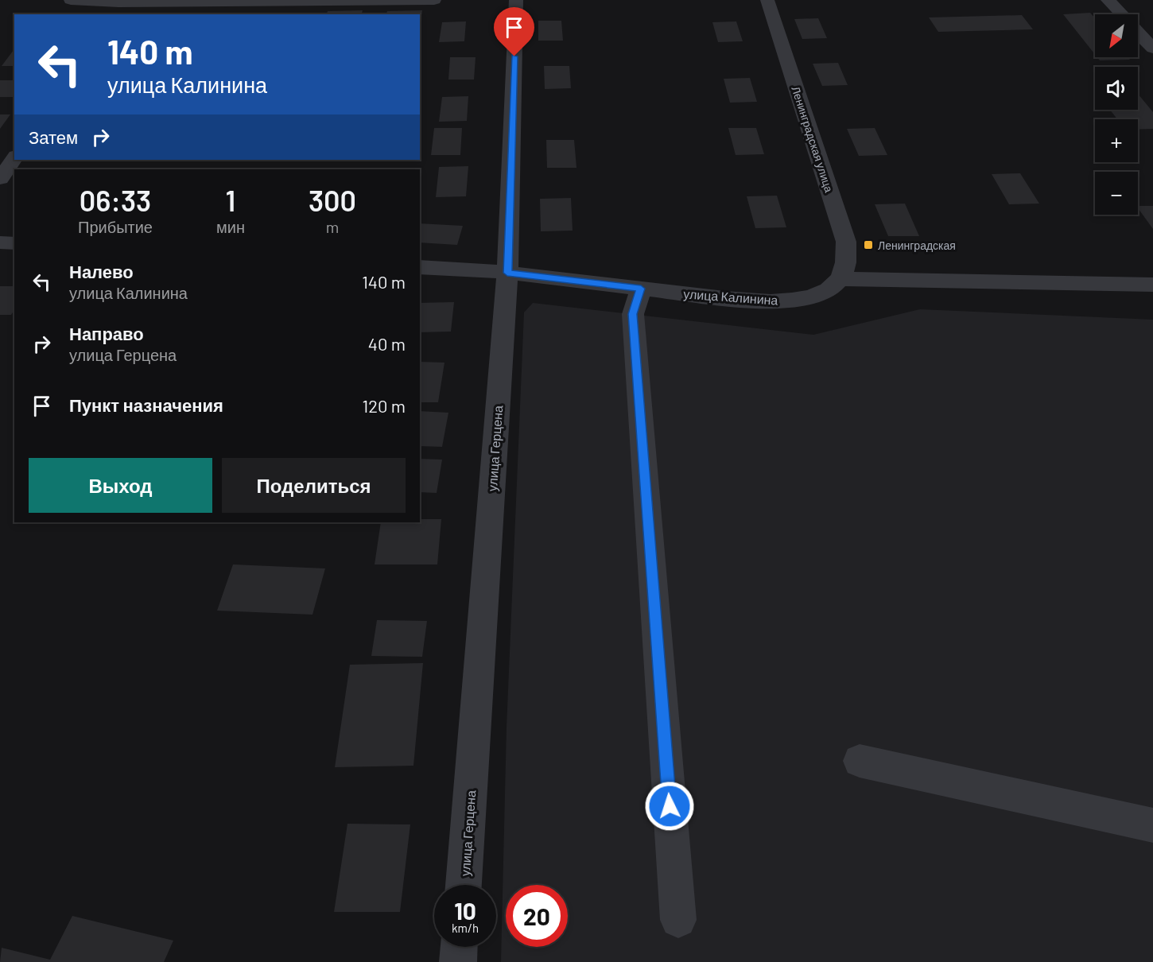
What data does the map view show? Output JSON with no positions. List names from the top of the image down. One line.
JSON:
{"streets":{"street":["Ленинградская улица","улица Калинина","улица Герцена"]},"crossings":[["Ленинградская улица","улица Калинина"],["улица Калинина","улица Герцена"]],"places":{"transit":["Ленинградская"]},"north":"bottom left","page":{"map_buttons":["+","−"],"turn":["140 m","улица Калинина"],"then":"Затем","eta":["06:33","Прибытие","1","мин","300","m"],"list":[{"name":"Налево","note":"улица Калинина","value":"140 m"},{"name":"Направо","note":"улица Герцена","value":"40 m"},{"name":"Пункт назначения","value":"120 m"}],"buttons":["Выход","Поделиться"],"speed":"10 km/h","limit":"20"}}
